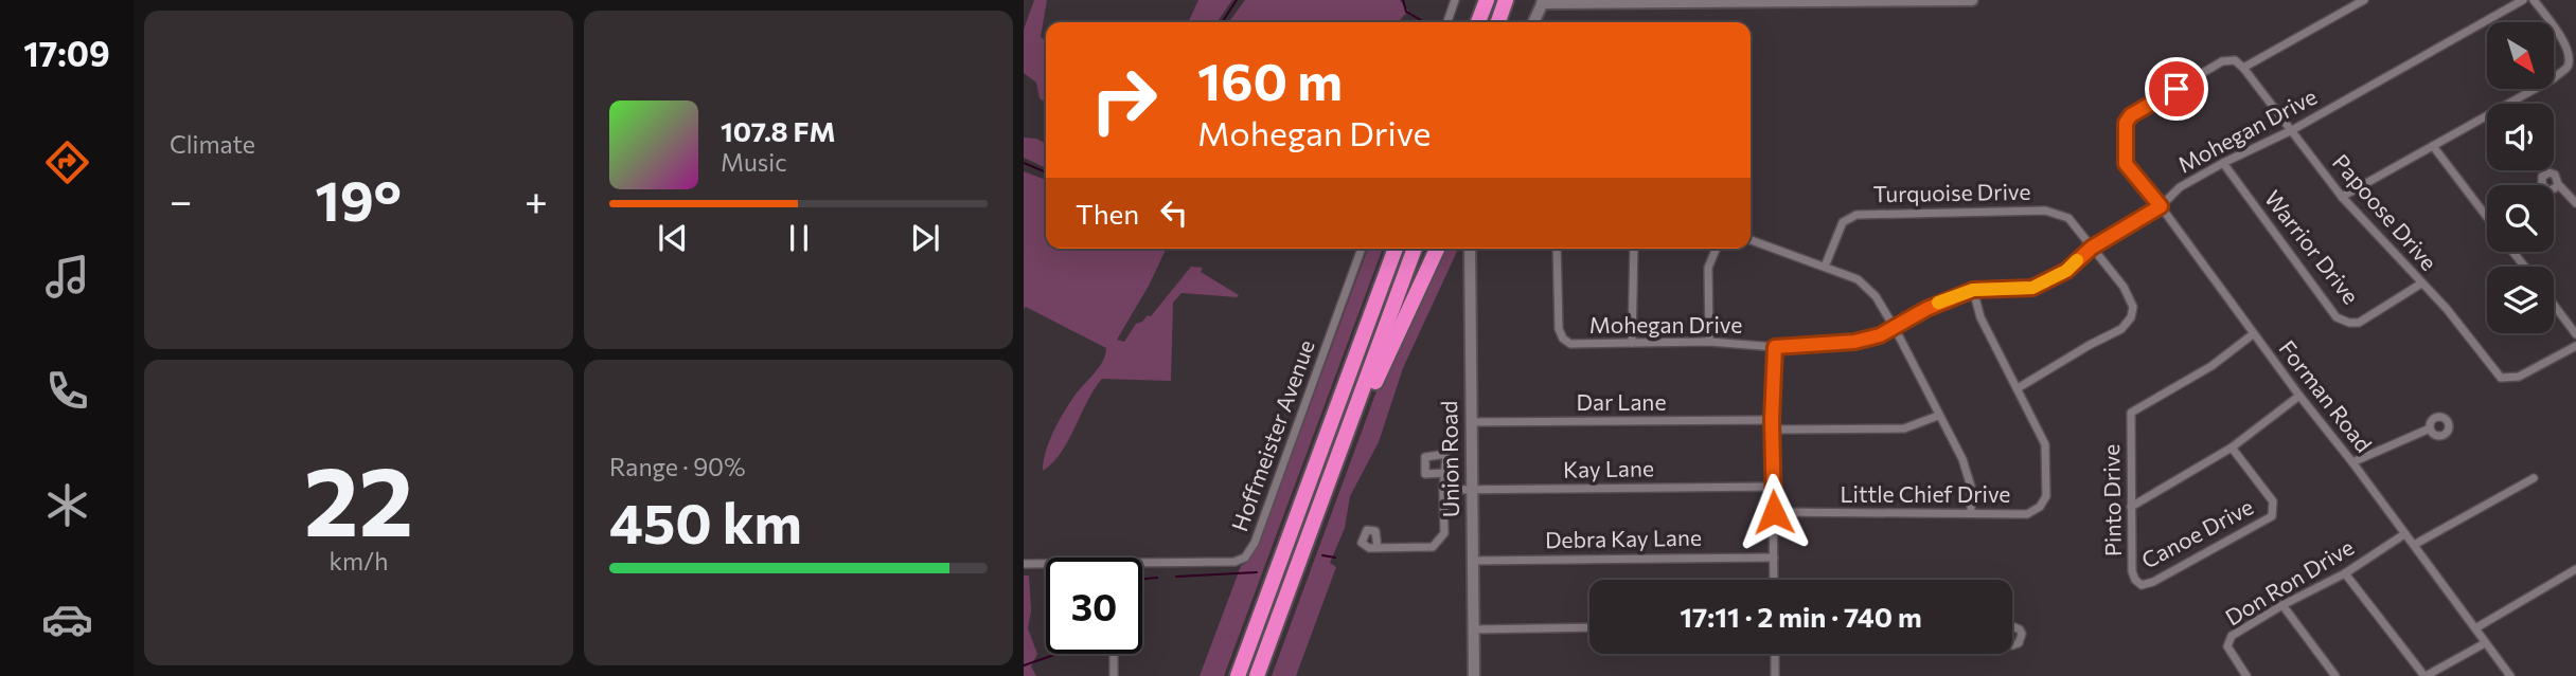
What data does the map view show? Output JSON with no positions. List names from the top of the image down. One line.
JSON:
{"streets":{"main road":["Union Road"],"street":["Mohegan Drive","Turquoise Drive","Papoose Drive","Warrior Drive","Forman Road","Dar Lane","Hoffmeister Avenue","Kay Lane","Little Chief Drive","Pinto Drive","Canoe Drive","Debra Kay Lane","Don Ron Drive"]},"crossings":[["Mohegan Drive","Turquoise Drive"],["Mohegan Drive","Papoose Drive"],["Mohegan Drive","Warrior Drive"],["Mohegan Drive","Forman Road"],["Turquoise Drive","Little Chief Drive"],["Papoose Drive","Warrior Drive"],["Papoose Drive","Forman Road"],["Forman Road","Pinto Drive"],["Forman Road","Don Ron Drive"],["Dar Lane","Union Road"],["Union Road","Kay Lane"],["Union Road","Debra Kay Lane"],["Pinto Drive","Canoe Drive"]],"north":"bottom right","page":{"tabs":"17:09","tile":["Climate",["22","km/h"],["Range · 90%","450 km"]],"turn":["160 m","Mohegan Drive"],"song":["107.8 FM","Music"],"heat":["−","19°","+"],"then":"Then","limit":"30","trip":"17:11 · 2 min · 740 m"}}
